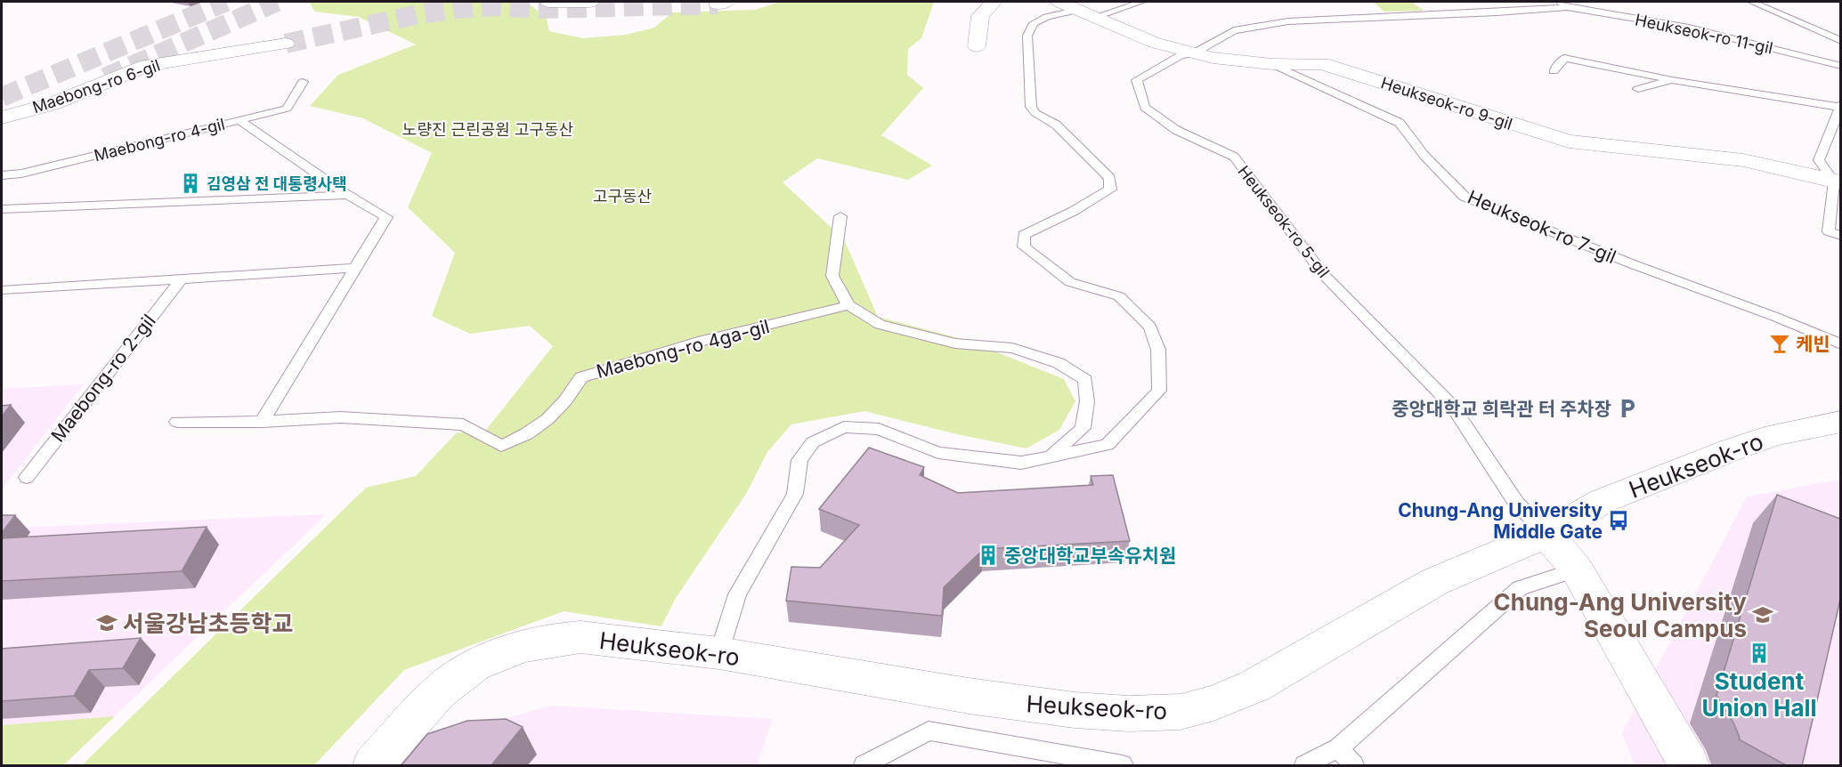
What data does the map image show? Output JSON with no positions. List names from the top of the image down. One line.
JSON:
{"streets":{"street":["Maebong-ro 6-gil","Heukseok-ro 9-gil","Heukseok-ro"],"lane":["Heukseok-ro 11-gil","Maebong-ro 4-gil","Heukseok-ro 5-gil","Heukseok-ro 7-gil","Maebong-ro 4ga-gil","Maebong-ro 2-gil"]},"crossings":[["Heukseok-ro 11-gil","Heukseok-ro 5-gil"],["Heukseok-ro 9-gil","Heukseok-ro 5-gil"],["Heukseok-ro 9-gil","Heukseok-ro 7-gil"],["Heukseok-ro 5-gil","Heukseok-ro"]],"parks":["노량진 근린공원 고구동산","고구동산"],"places":{"building":["김영삼 전 대통령사택","중앙대학교부속유치원","Student Union Hall"],"bar":["케빈"],"parking":["중앙대학교 희락관 터 주차장"],"bus stop":["Chung-Ang University Middle Gate"],"school or university":["Chung-Ang University Seoul Campus","서울강남초등학교"]}}
